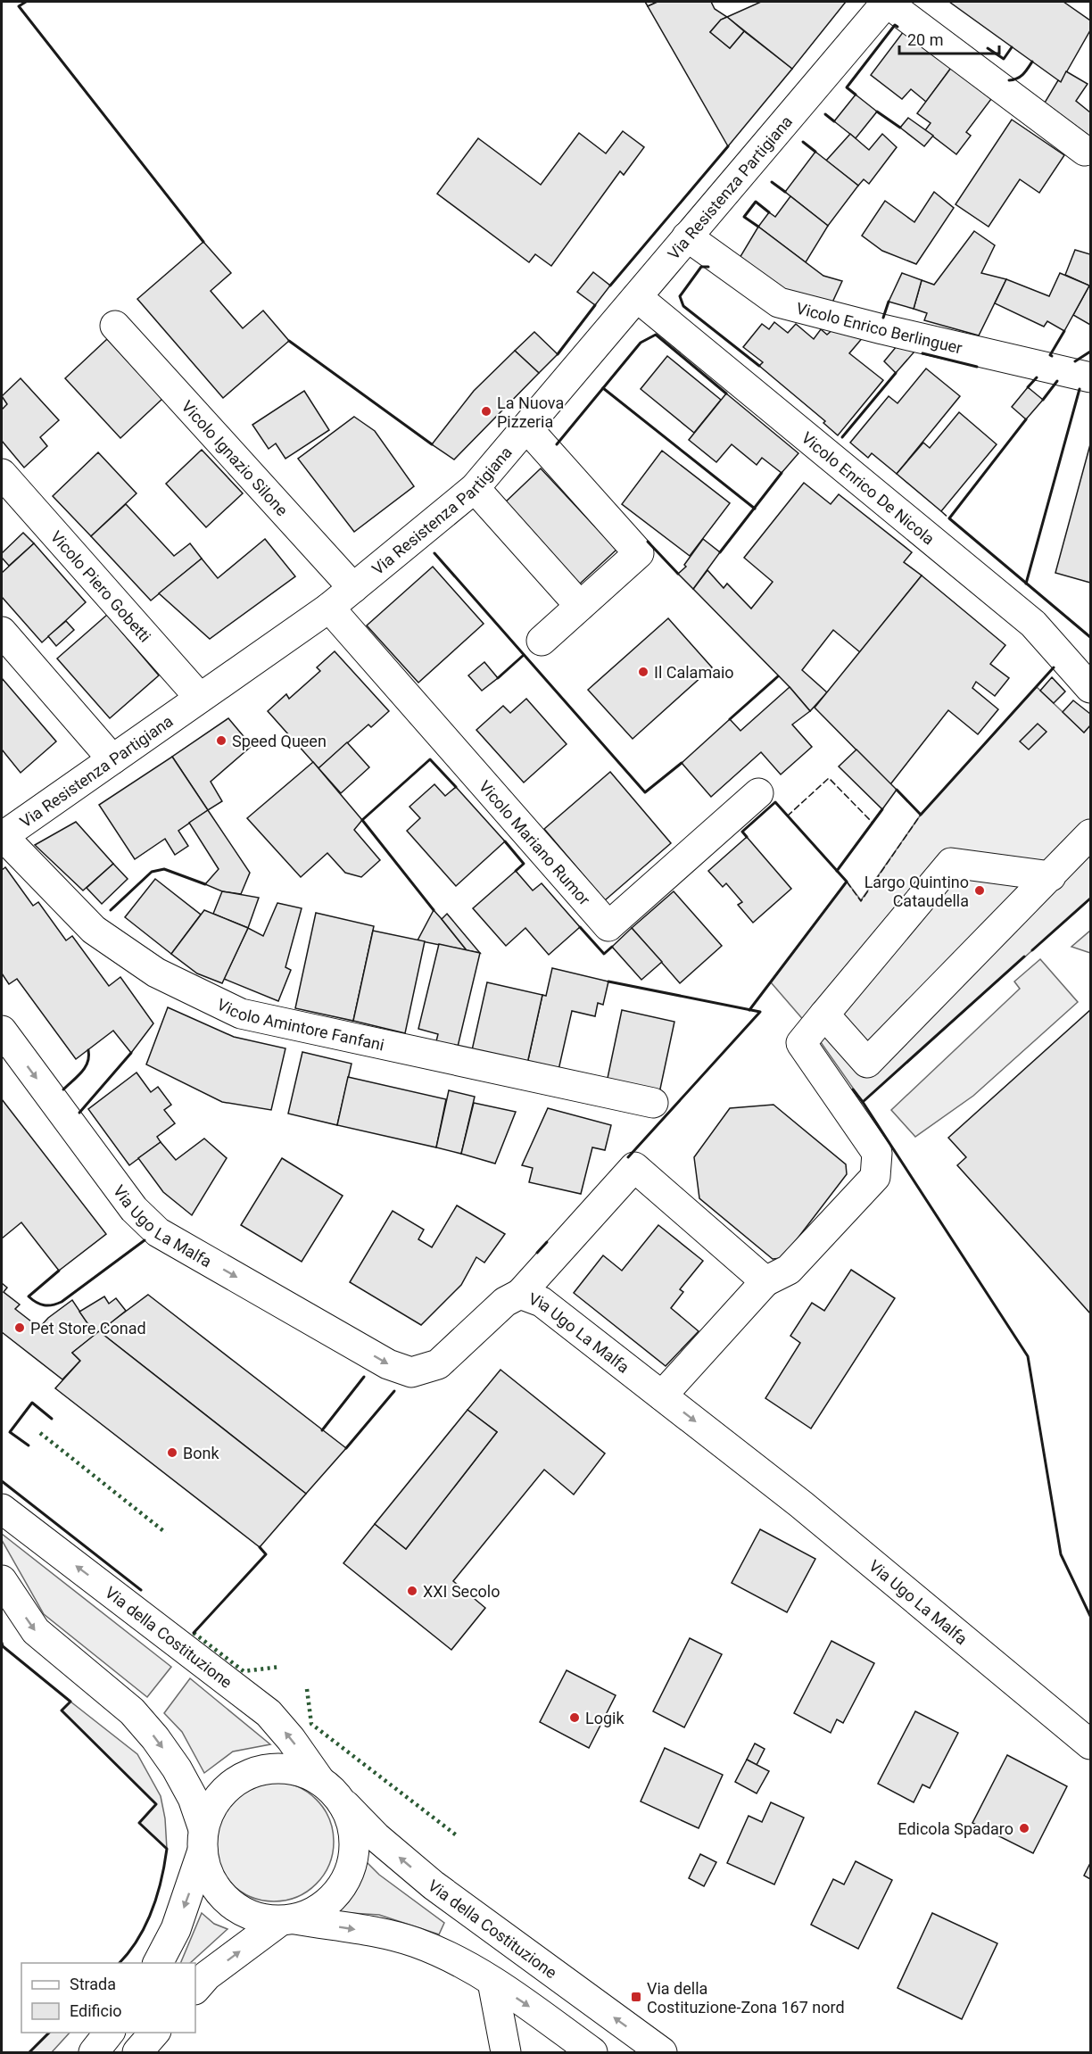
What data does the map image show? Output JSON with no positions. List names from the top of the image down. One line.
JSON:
{"streets":{"street":["Via Resistenza Partigiana","Vicolo Enrico Berlinguer","Vicolo Ignazio Silone","Vicolo Enrico De Nicola","Vicolo Piero Gobetti","Vicolo Mariano Rumor","Vicolo Amintore Fanfani","Via Ugo La Malfa","Via della Costituzione"]},"crossings":[["Via Resistenza Partigiana","Vicolo Enrico Berlinguer"],["Via Resistenza Partigiana","Vicolo Ignazio Silone"],["Via Resistenza Partigiana","Vicolo Enrico De Nicola"],["Via Resistenza Partigiana","Vicolo Piero Gobetti"],["Via Resistenza Partigiana","Vicolo Mariano Rumor"],["Via Resistenza Partigiana","Vicolo Amintore Fanfani"]],"one_way":["Via Ugo La Malfa"],"places":{"other":["La Nuova Pizzeria","Il Calamaio","Speed Queen","Largo Quintino Cataudella","Pet Store Conad","Bonk","XXI Secolo","Logik","Edicola Spadaro"],"transit":["Via della Costituzione-Zona 167 nord"]},"legend":["Strada","Edificio"],"scale_bar":"20 m"}
